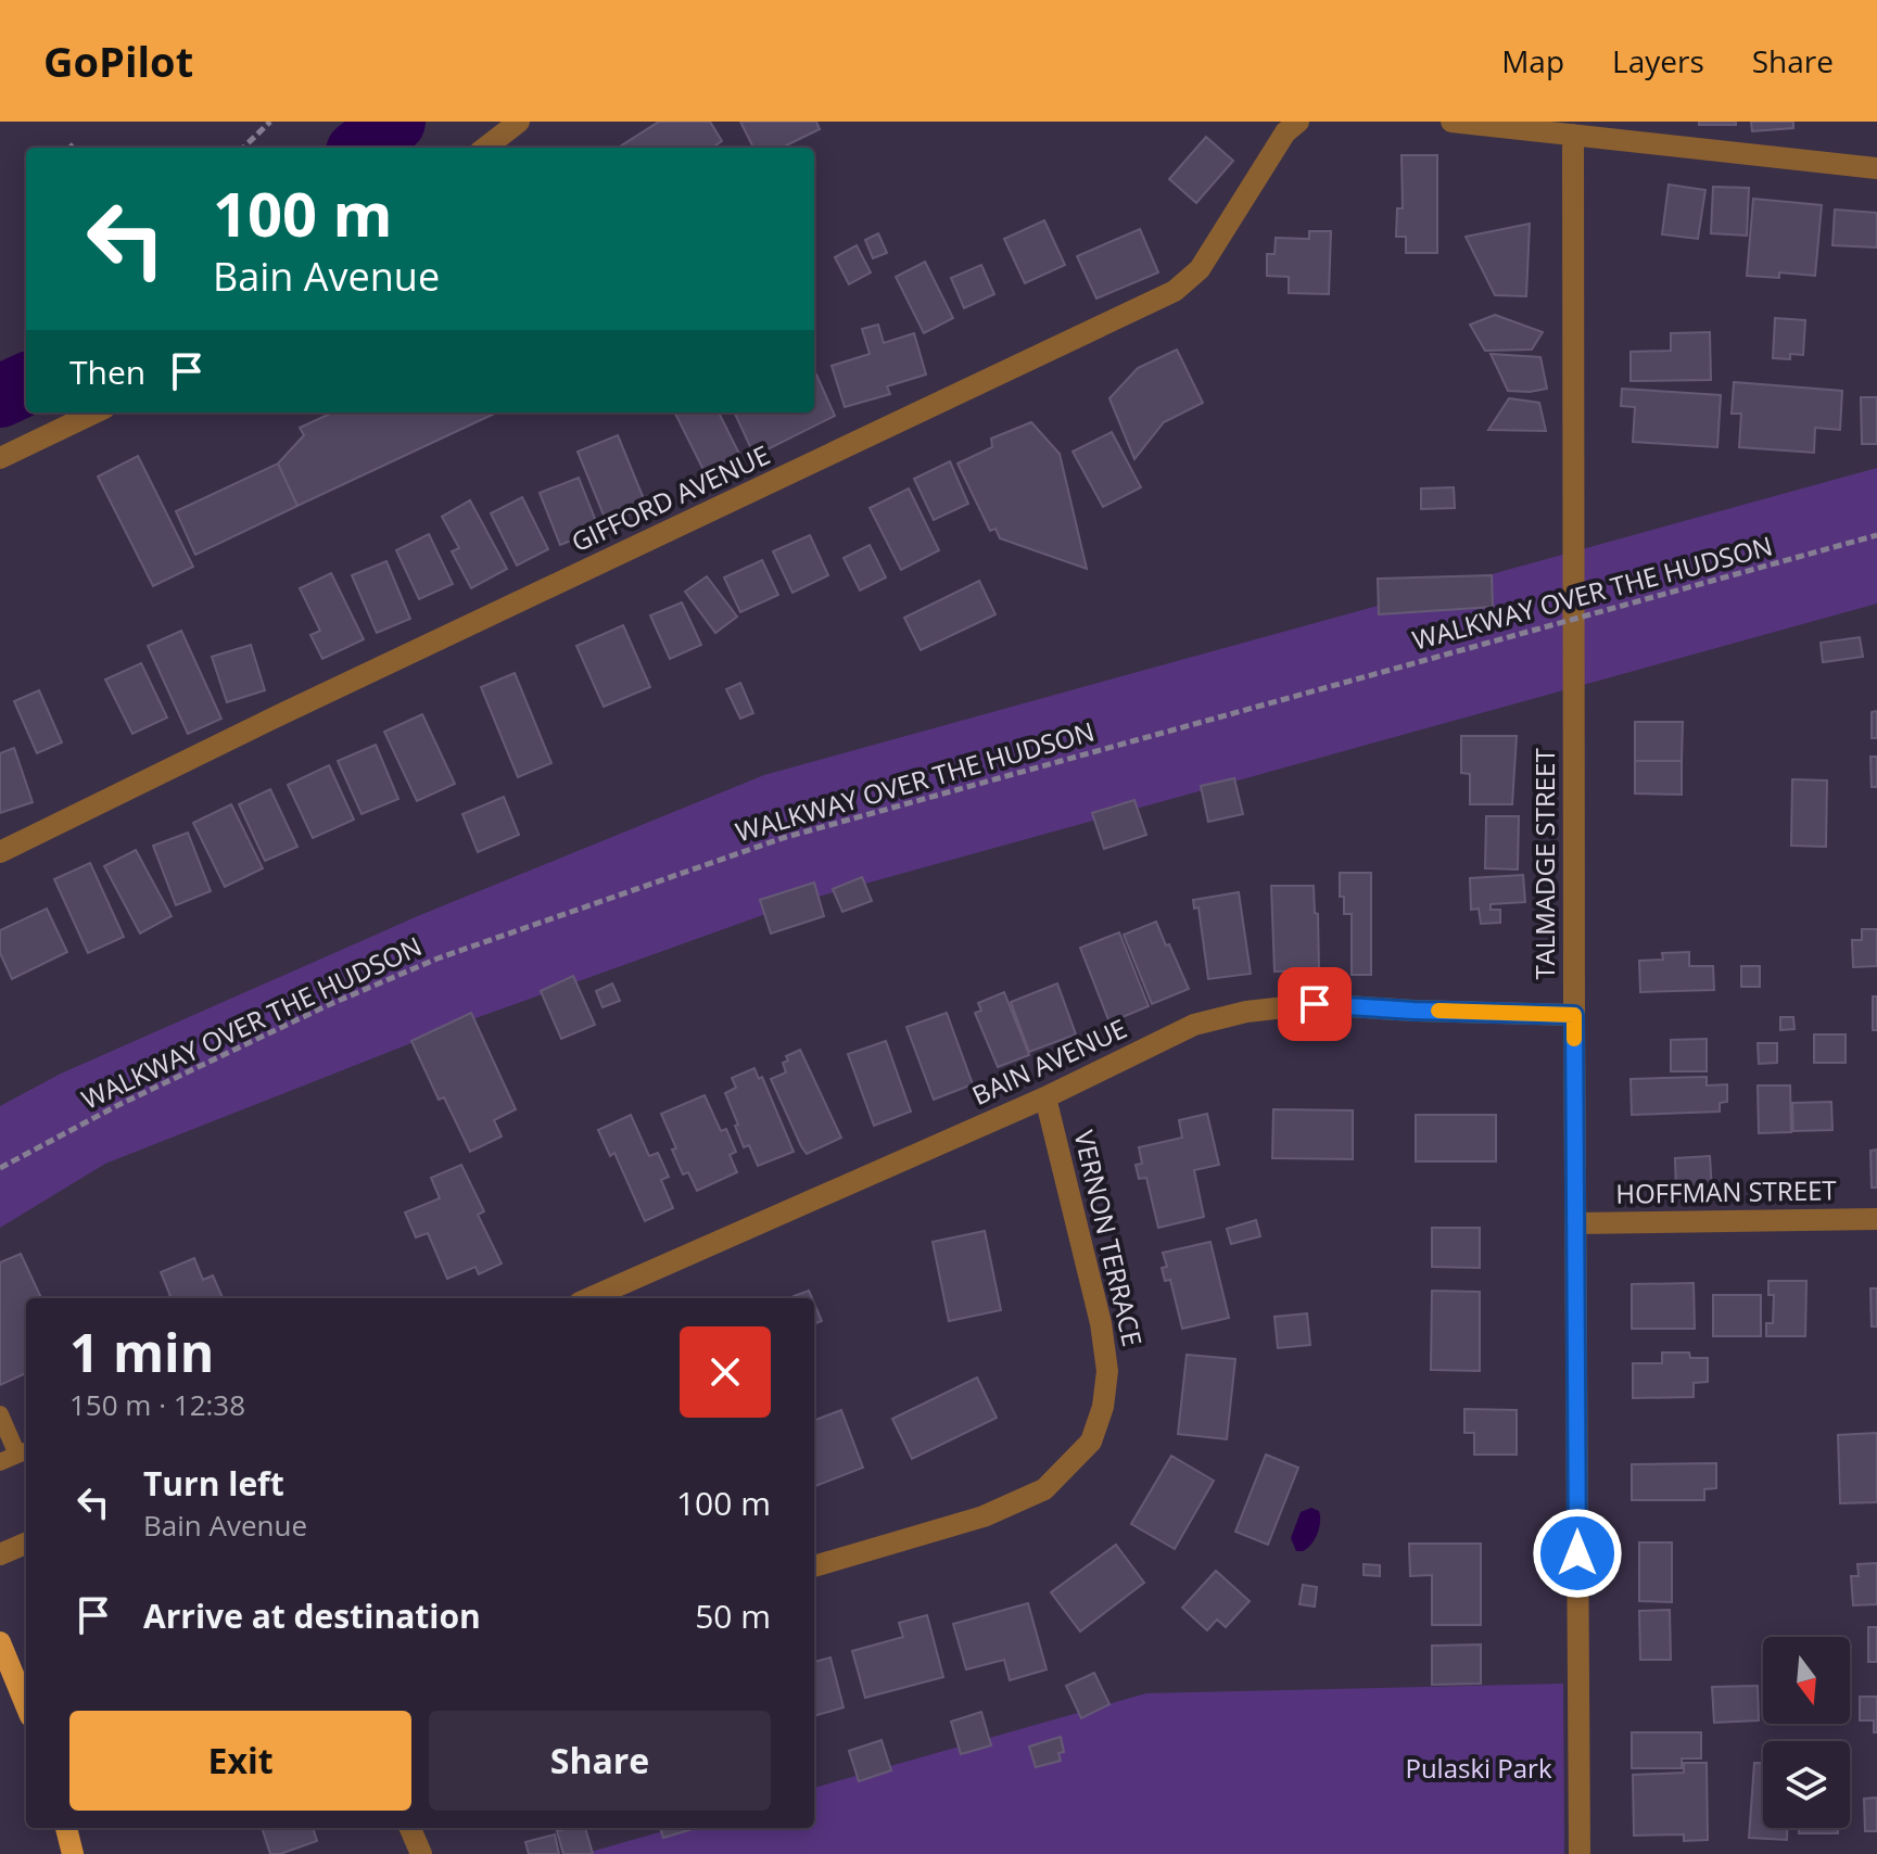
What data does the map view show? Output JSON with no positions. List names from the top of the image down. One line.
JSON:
{"streets":{"street":["GIFFORD AVENUE","TALMADGE STREET","BAIN AVENUE","HOFFMAN STREET","VERNON TERRACE"],"path":["WALKWAY OVER THE HUDSON"]},"crossings":[["TALMADGE STREET","BAIN AVENUE"],["TALMADGE STREET","HOFFMAN STREET"],["BAIN AVENUE","VERNON TERRACE"]],"parks":["Pulaski Park"],"north":"bottom","page":{"header":"GoPilot","nav":["Map","Layers","Share"],"turn":["100 m","Bain Avenue"],"then":"Then","heading":["1 min","150 m · 12:38"],"list":[{"name":"Turn left","note":"Bain Avenue","value":"100 m"},{"name":"Arrive at destination","value":"50 m"}],"buttons":["Exit","Share"]}}
